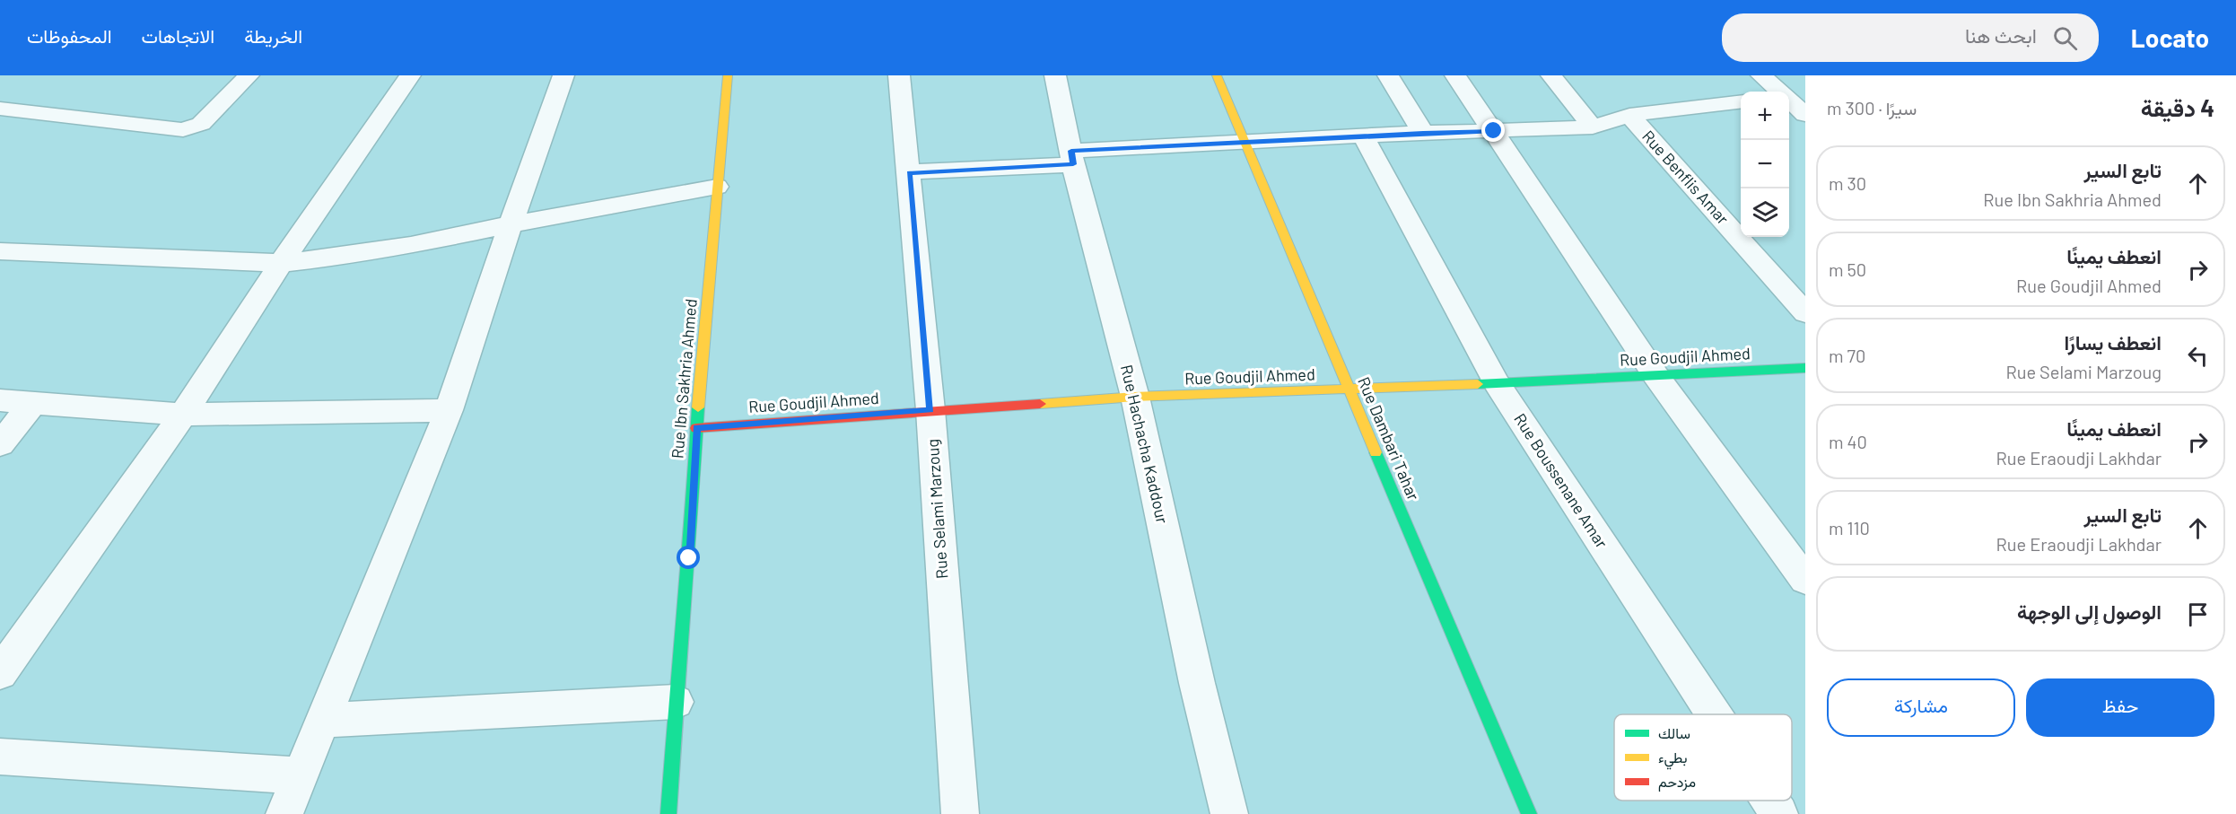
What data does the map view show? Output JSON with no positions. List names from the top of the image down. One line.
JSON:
{"streets":{"street":["Rue Benflis Amar","Rue Goudjil Ahmed","Rue Ibn Sakhria Ahmed","Rue Dambari Tahar","Rue Hachacha Kaddour","Rue Boussenane Amar","Rue Selami Marzoug"]},"crossings":[["Rue Goudjil Ahmed","Rue Ibn Sakhria Ahmed"],["Rue Goudjil Ahmed","Rue Dambari Tahar"],["Rue Goudjil Ahmed","Rue Hachacha Kaddour"],["Rue Goudjil Ahmed","Rue Boussenane Amar"],["Rue Goudjil Ahmed","Rue Selami Marzoug"]],"legend":["سالك","بطيء","مزدحم"],"page":{"header":"Locato","search":"ابحث هنا","nav":["الخريطة","الاتجاهات","المحفوظات"],"heading":["4 دقيقة","سيرًا · 300 m"],"map_buttons":["+","−"],"list":[["تابع السير","Rue Ibn Sakhria Ahmed","30 m"],["انعطف يمينًا","Rue Goudjil Ahmed","50 m"],["انعطف يسارًا","Rue Selami Marzoug","70 m"],["انعطف يمينًا","Rue Eraoudji Lakhdar","40 m"],["تابع السير","Rue Eraoudji Lakhdar","110 m"],"الوصول إلى الوجهة"],"buttons":["حفظ","مشاركة"]}}
